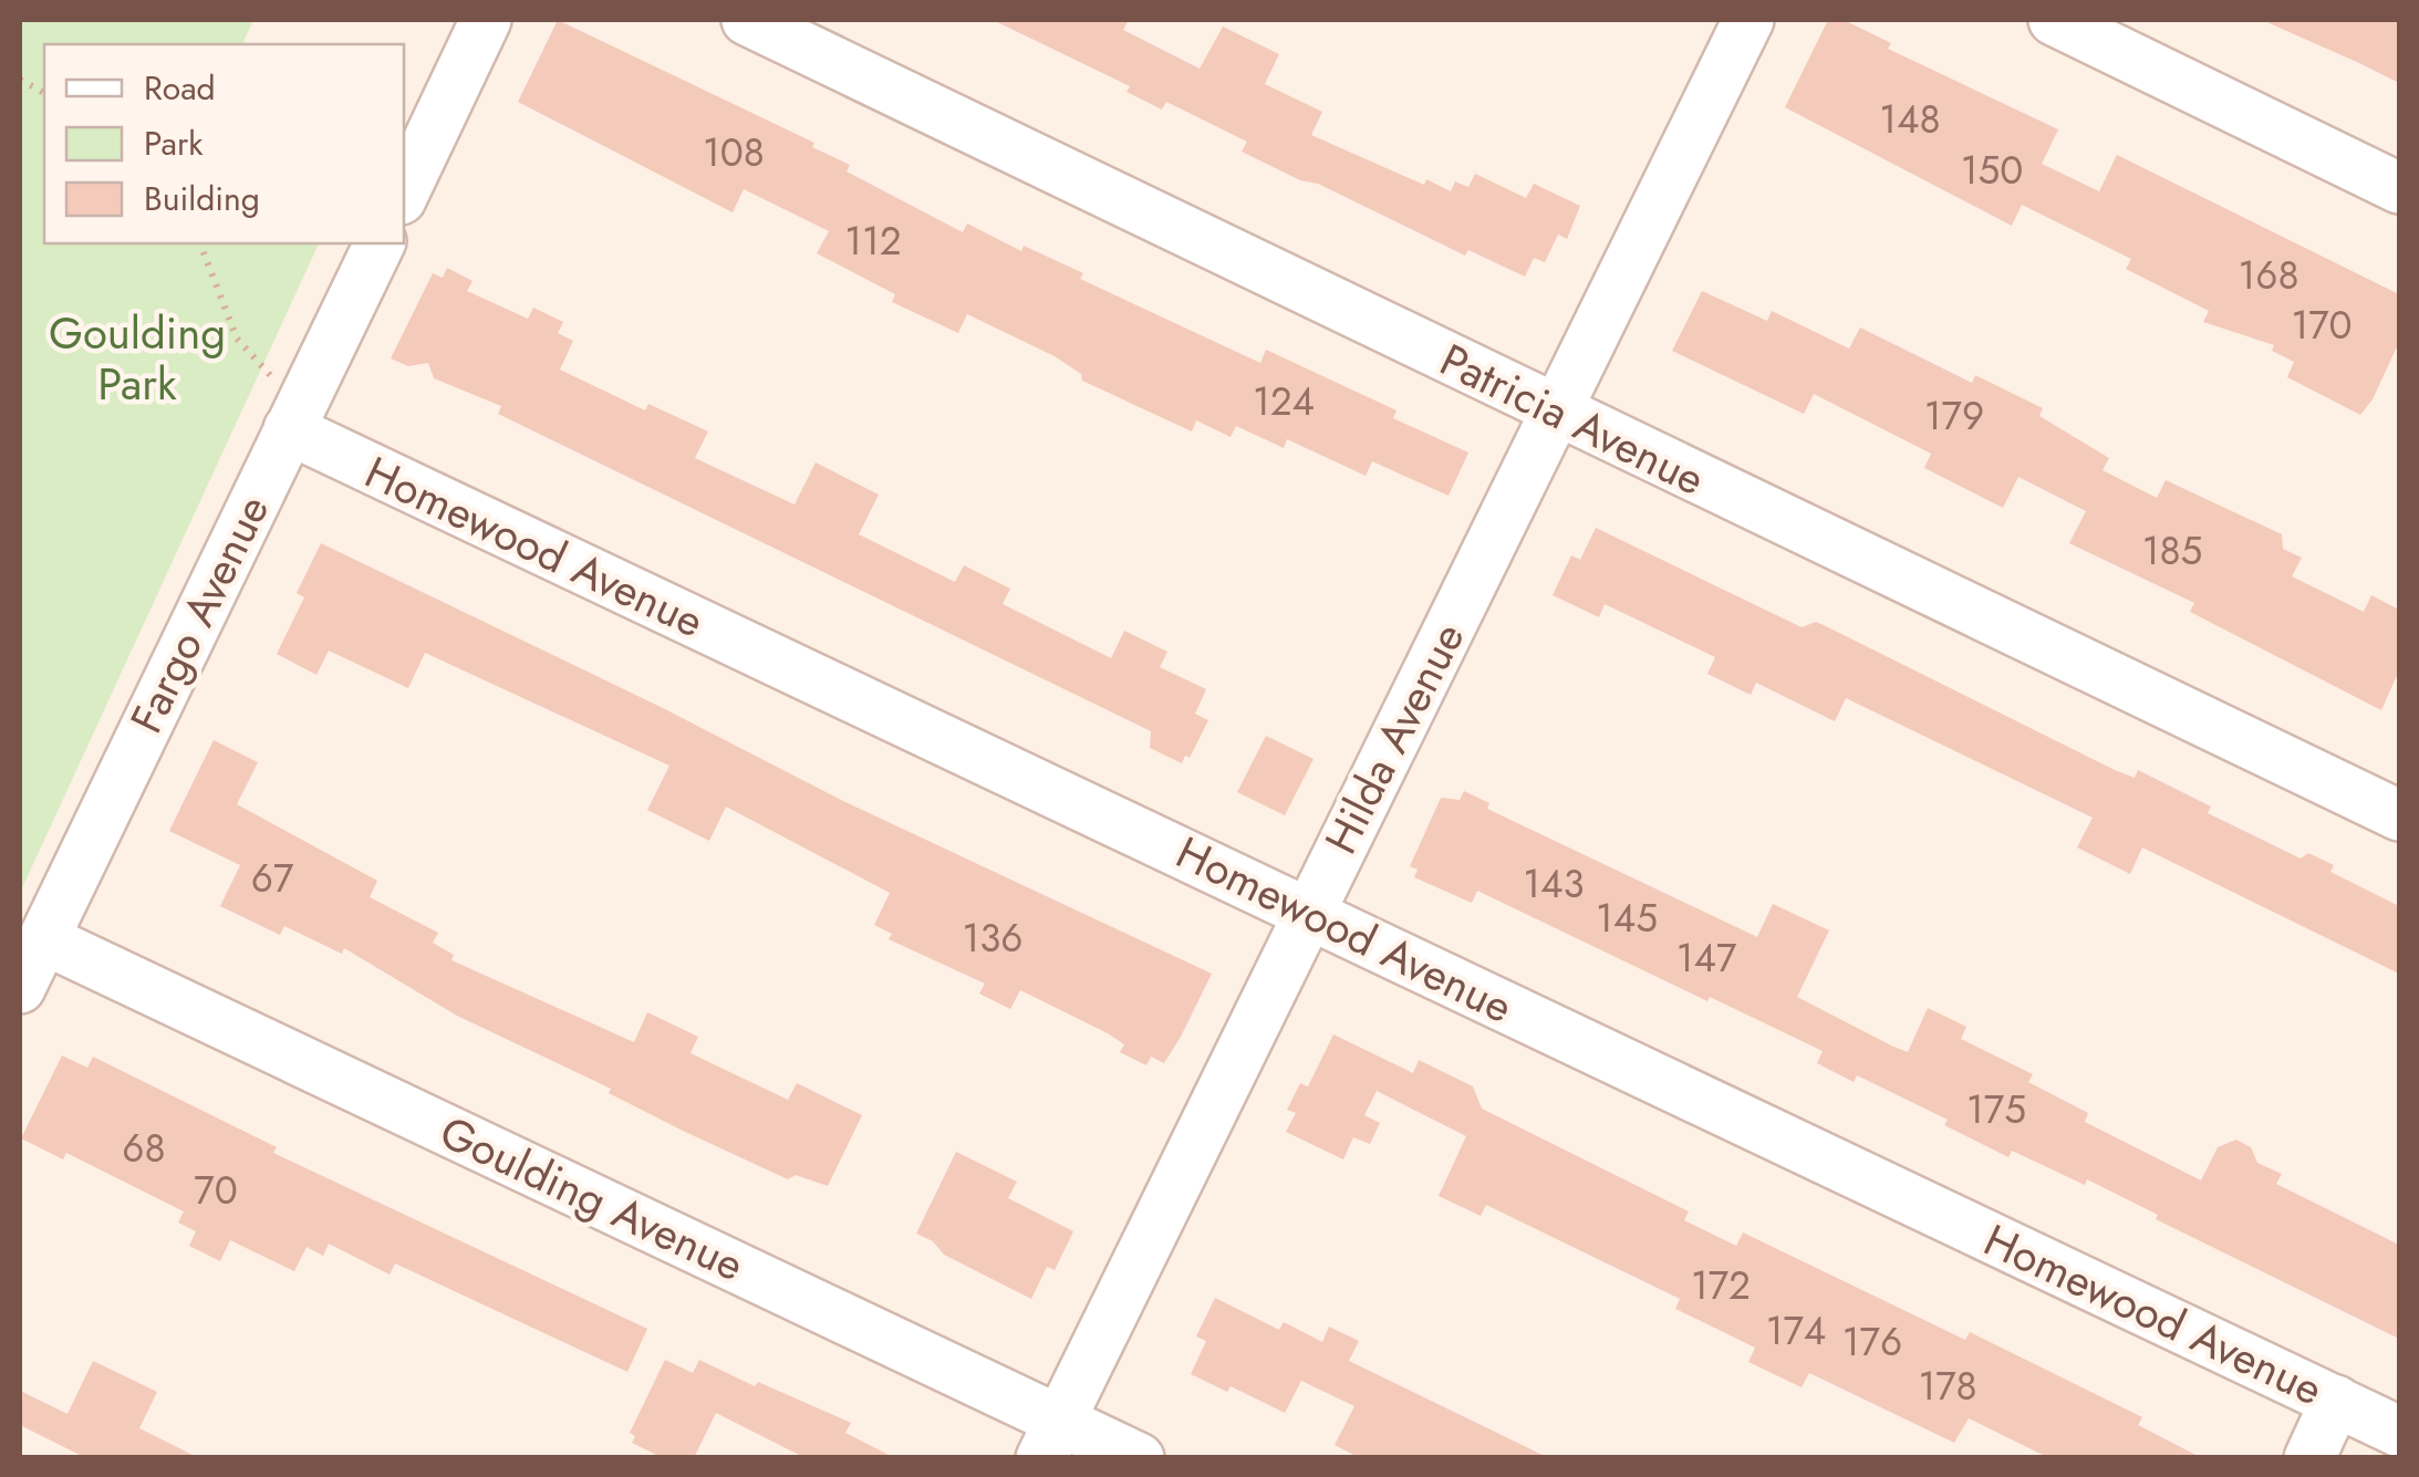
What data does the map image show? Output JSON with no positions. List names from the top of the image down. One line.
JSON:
{"streets":{"street":["Patricia Avenue","Homewood Avenue","Fargo Avenue","Hilda Avenue","Goulding Avenue"]},"crossings":[["Patricia Avenue","Hilda Avenue"],["Homewood Avenue","Fargo Avenue"],["Homewood Avenue","Hilda Avenue"],["Fargo Avenue","Goulding Avenue"],["Hilda Avenue","Goulding Avenue"]],"parks":["Goulding Park"],"house_numbers":["148","108","150","112","168","170","124","179","185","67","143","145","136","147","175","68","70","172","174","176","178"],"legend":["Road","Park","Building"]}
